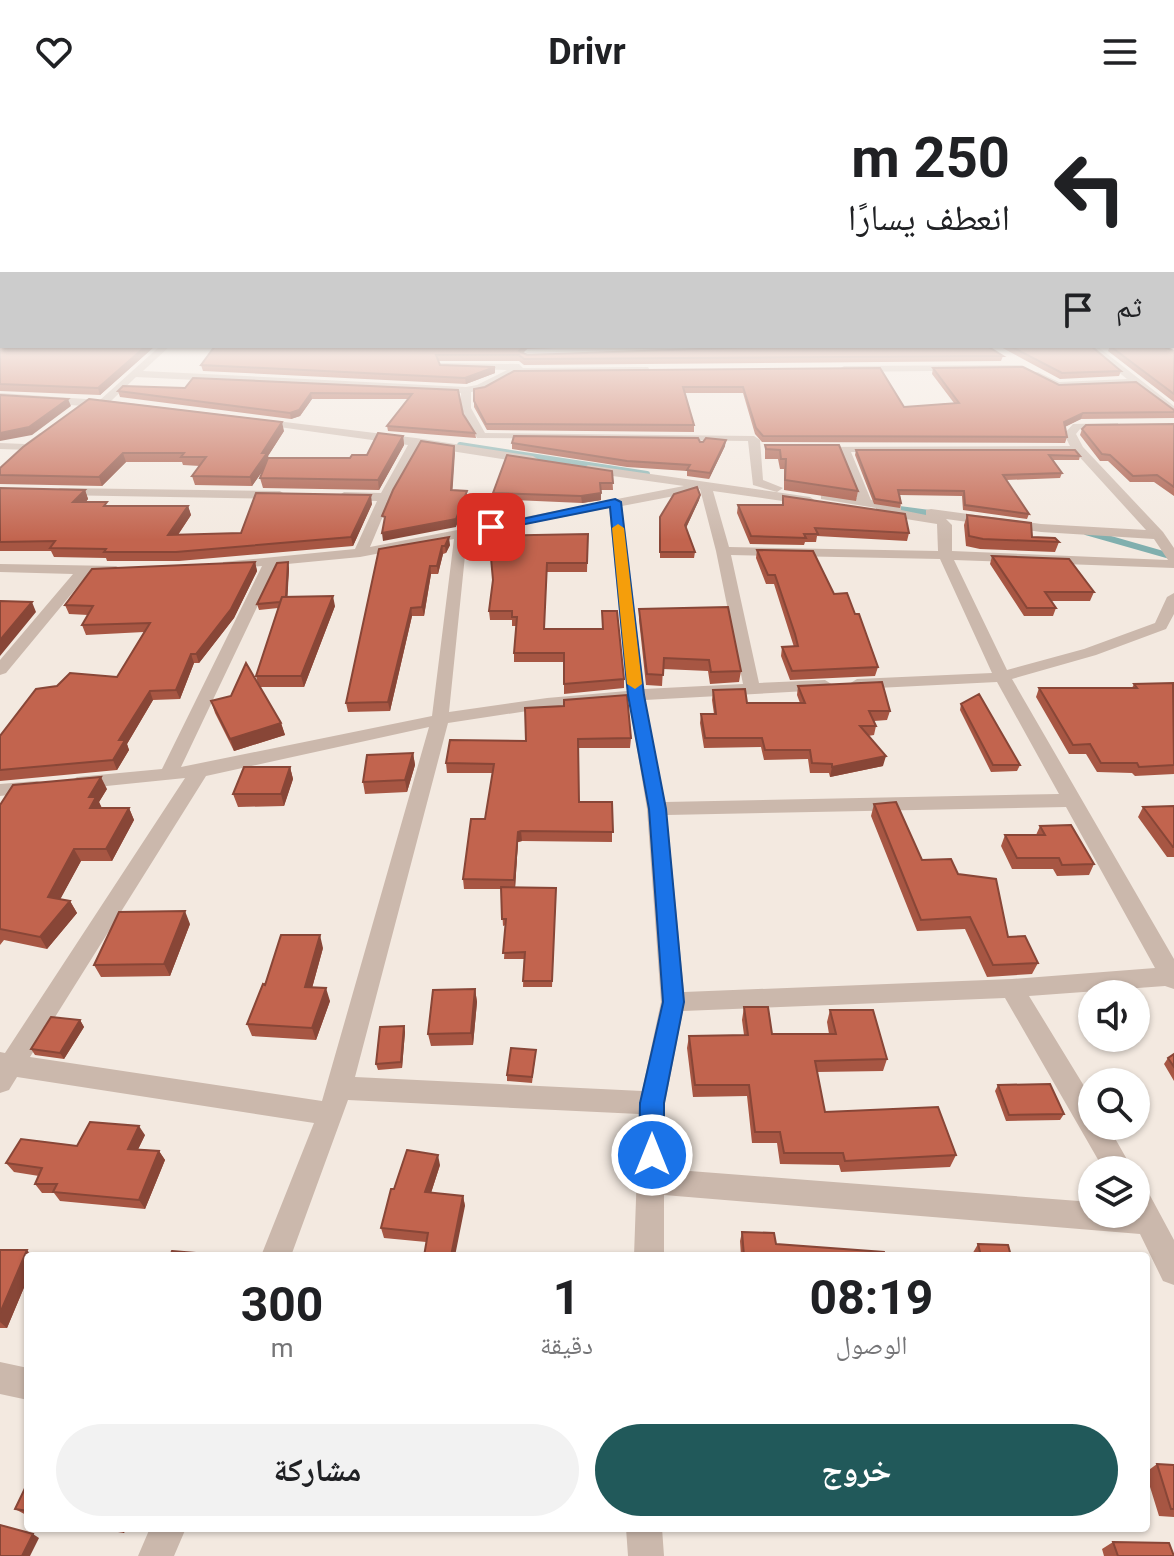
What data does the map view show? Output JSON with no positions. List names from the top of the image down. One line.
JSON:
{"page":{"header":"Drivr","turn":["250 m","انعطف يسارًا"],"then":"ثم","eta":["08:19","الوصول","1","دقيقة","300","m"],"buttons":["خروج","مشاركة"]}}
